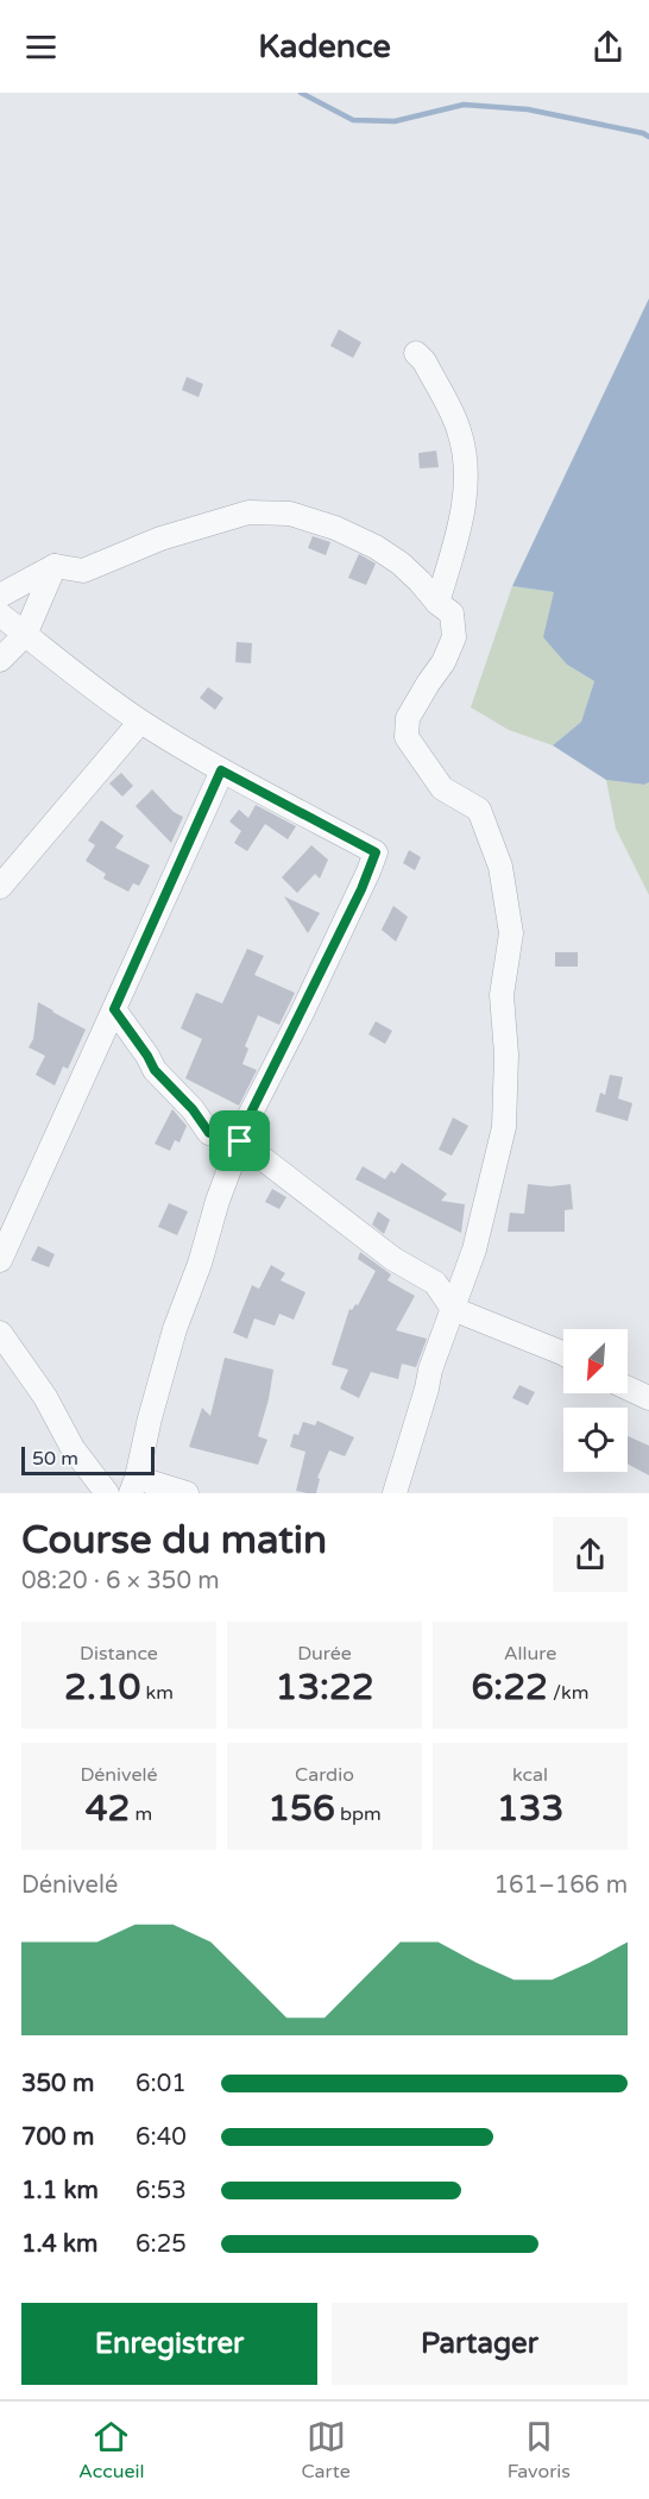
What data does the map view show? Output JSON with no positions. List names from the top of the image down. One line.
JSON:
{"scale_bar":"50 m","north":"bottom left","page":{"header":"Kadence","scale":"50 m","heading":["Course du matin","08:20 · 6 × 350 m"],"stats":[["Distance","2.10 km"],["Durée","13:22"],["Allure","6:22 /km"],["Dénivelé","42 m"],["Cardio","156 bpm"],["kcal","133"]],"chart":["Dénivelé","161–166 m"],"list":[{"name":"350 m","note":"6:01"},{"name":"700 m","note":"6:40"},{"name":"1.1 km","note":"6:53"},{"name":"1.4 km","note":"6:25"}],"buttons":["Enregistrer","Partager"],"tabs":["Accueil","Carte","Favoris"]}}
